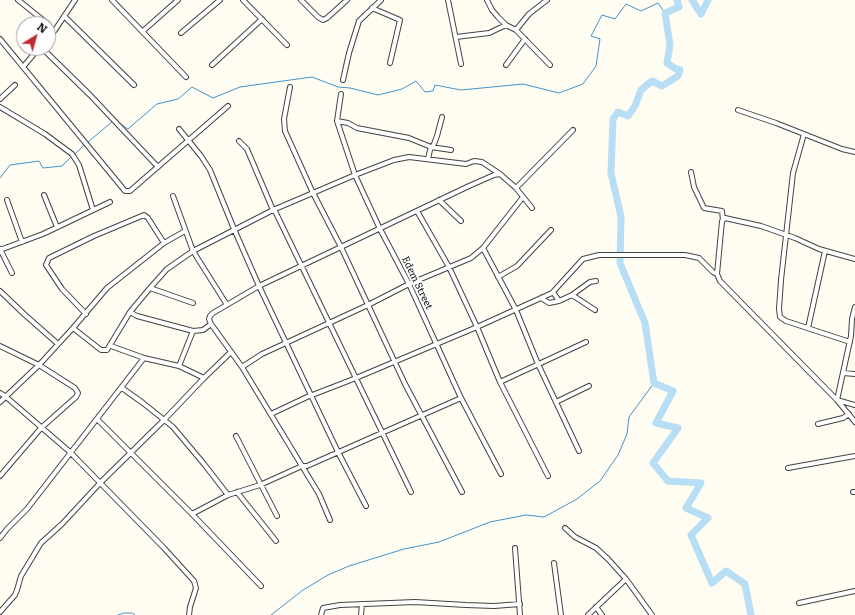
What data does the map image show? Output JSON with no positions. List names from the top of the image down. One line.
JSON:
{"streets":{"street":["Edem Street"]},"north":"top right"}
